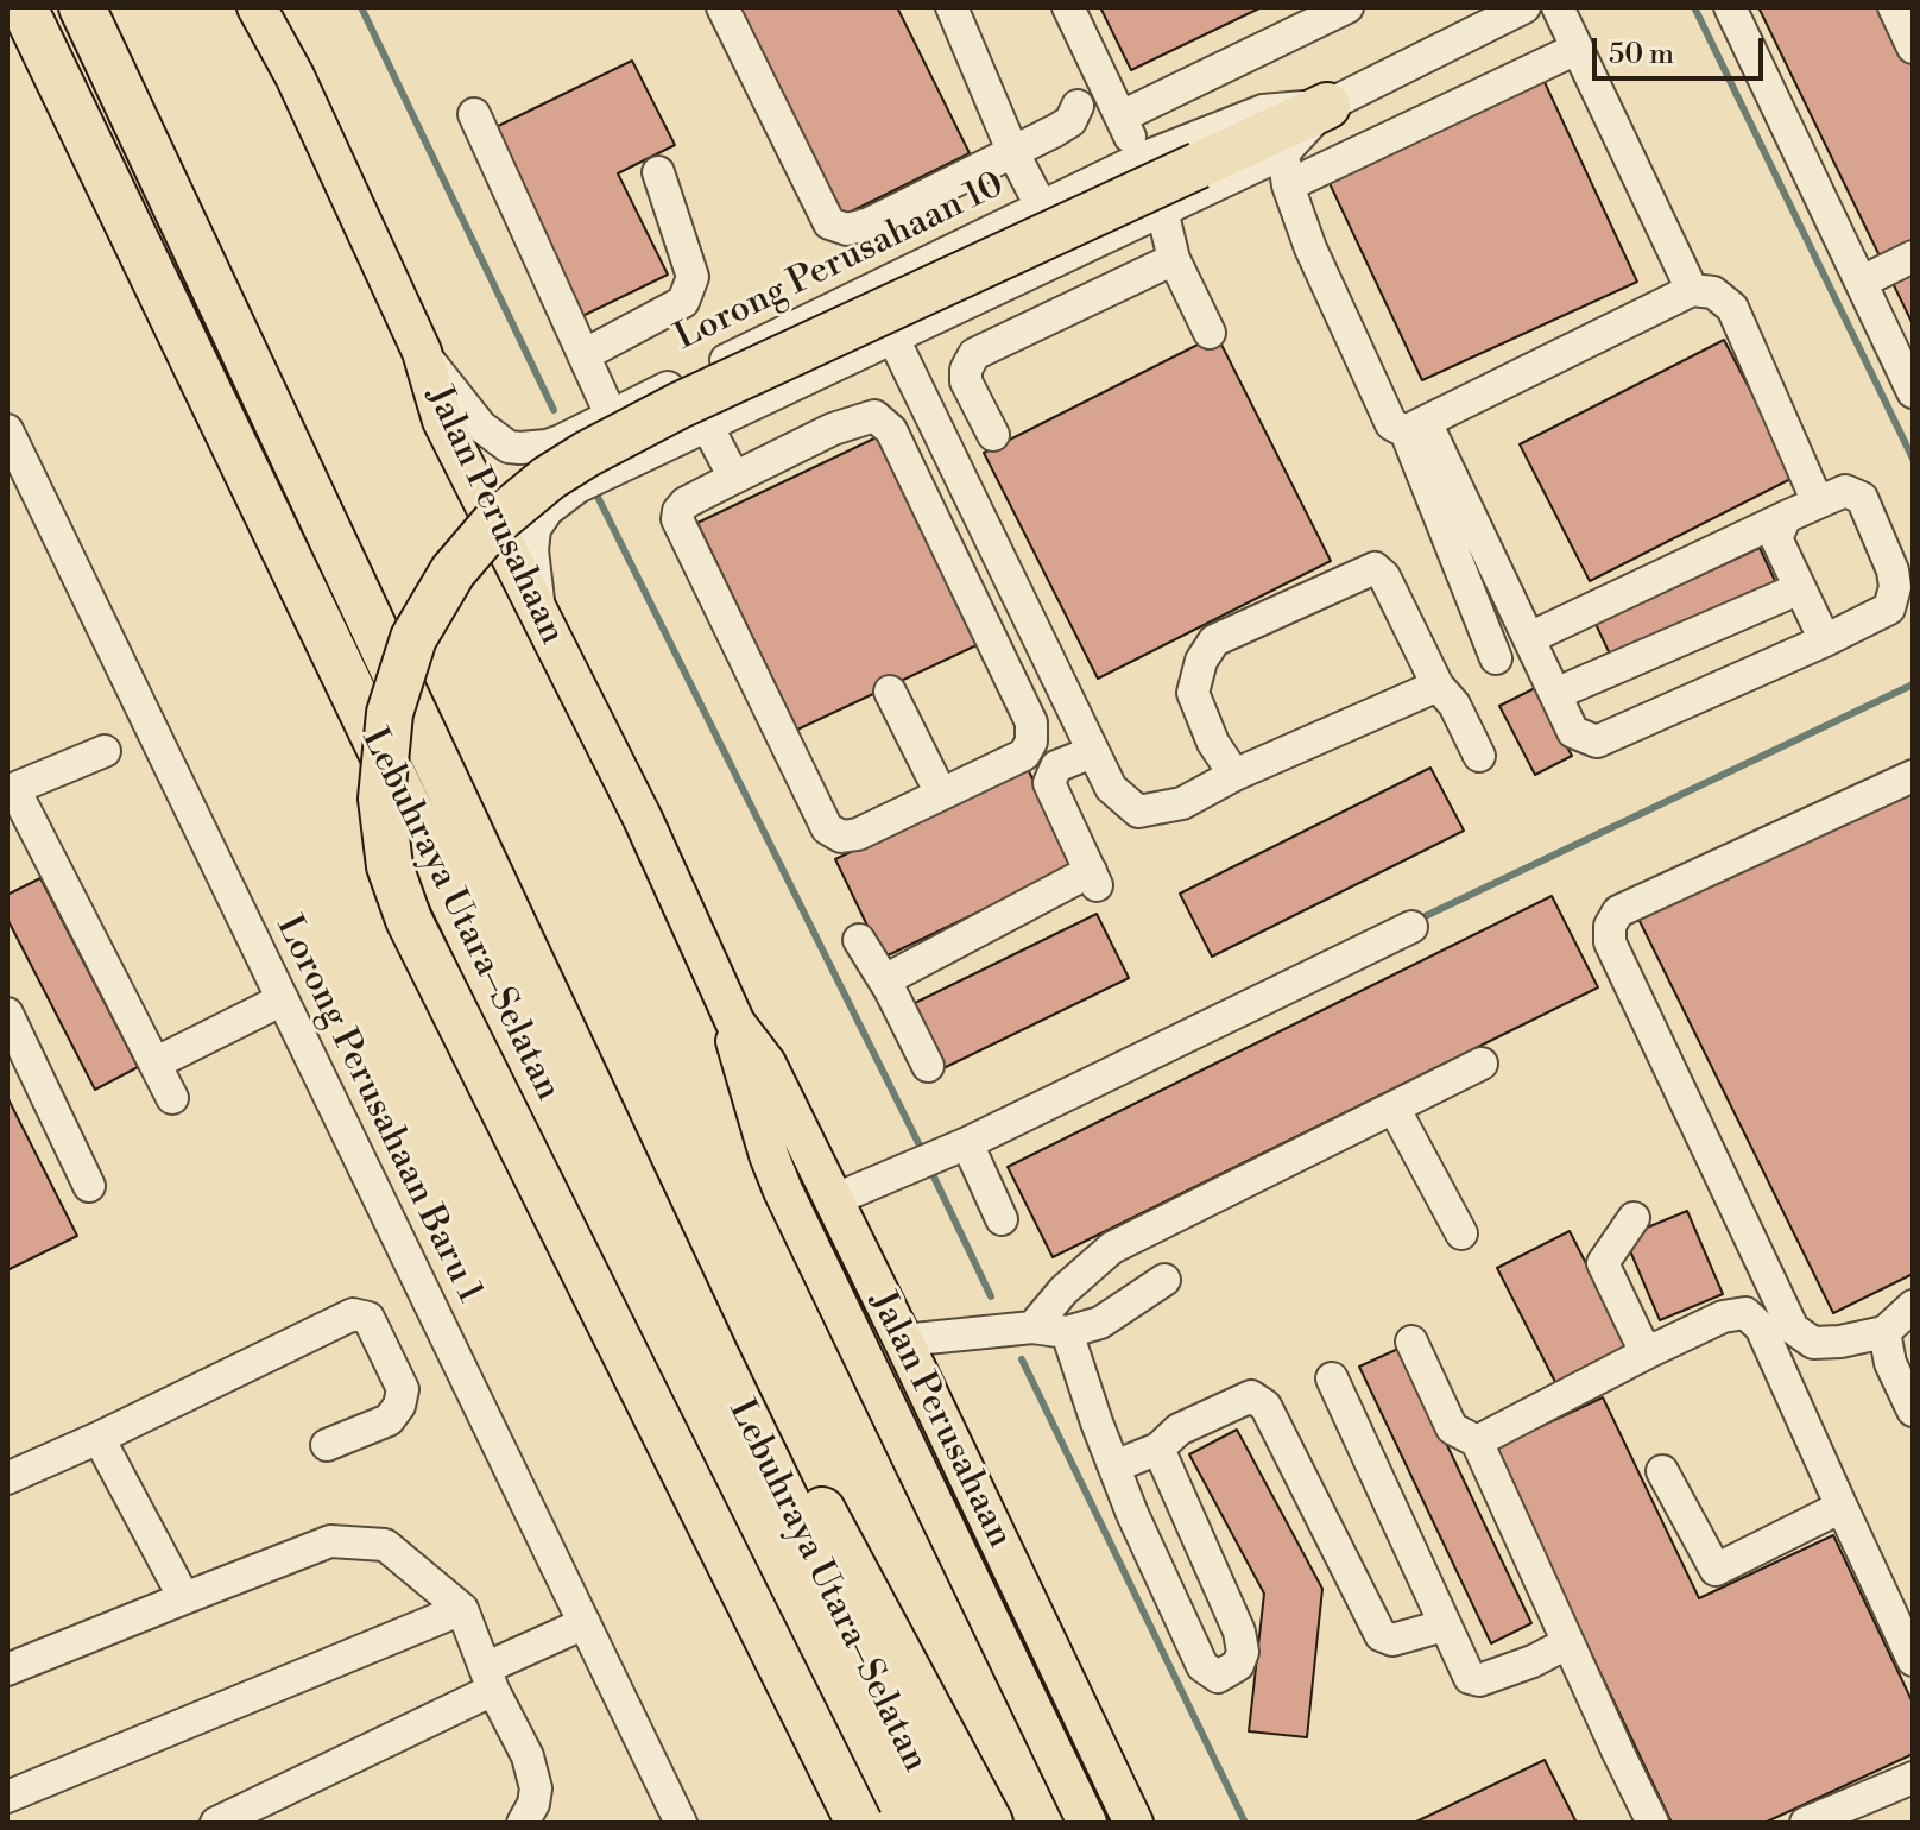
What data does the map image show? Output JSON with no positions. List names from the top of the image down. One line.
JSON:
{"streets":{"highway":["Lebuhraya Utara–Selatan"],"main road":["Jalan Perusahaan"],"street":["Lorong Perusahaan 10","Lorong Perusahaan Baru 1"]},"crossings":[["Lorong Perusahaan 10","Jalan Perusahaan"]],"scale_bar":"50 m"}
